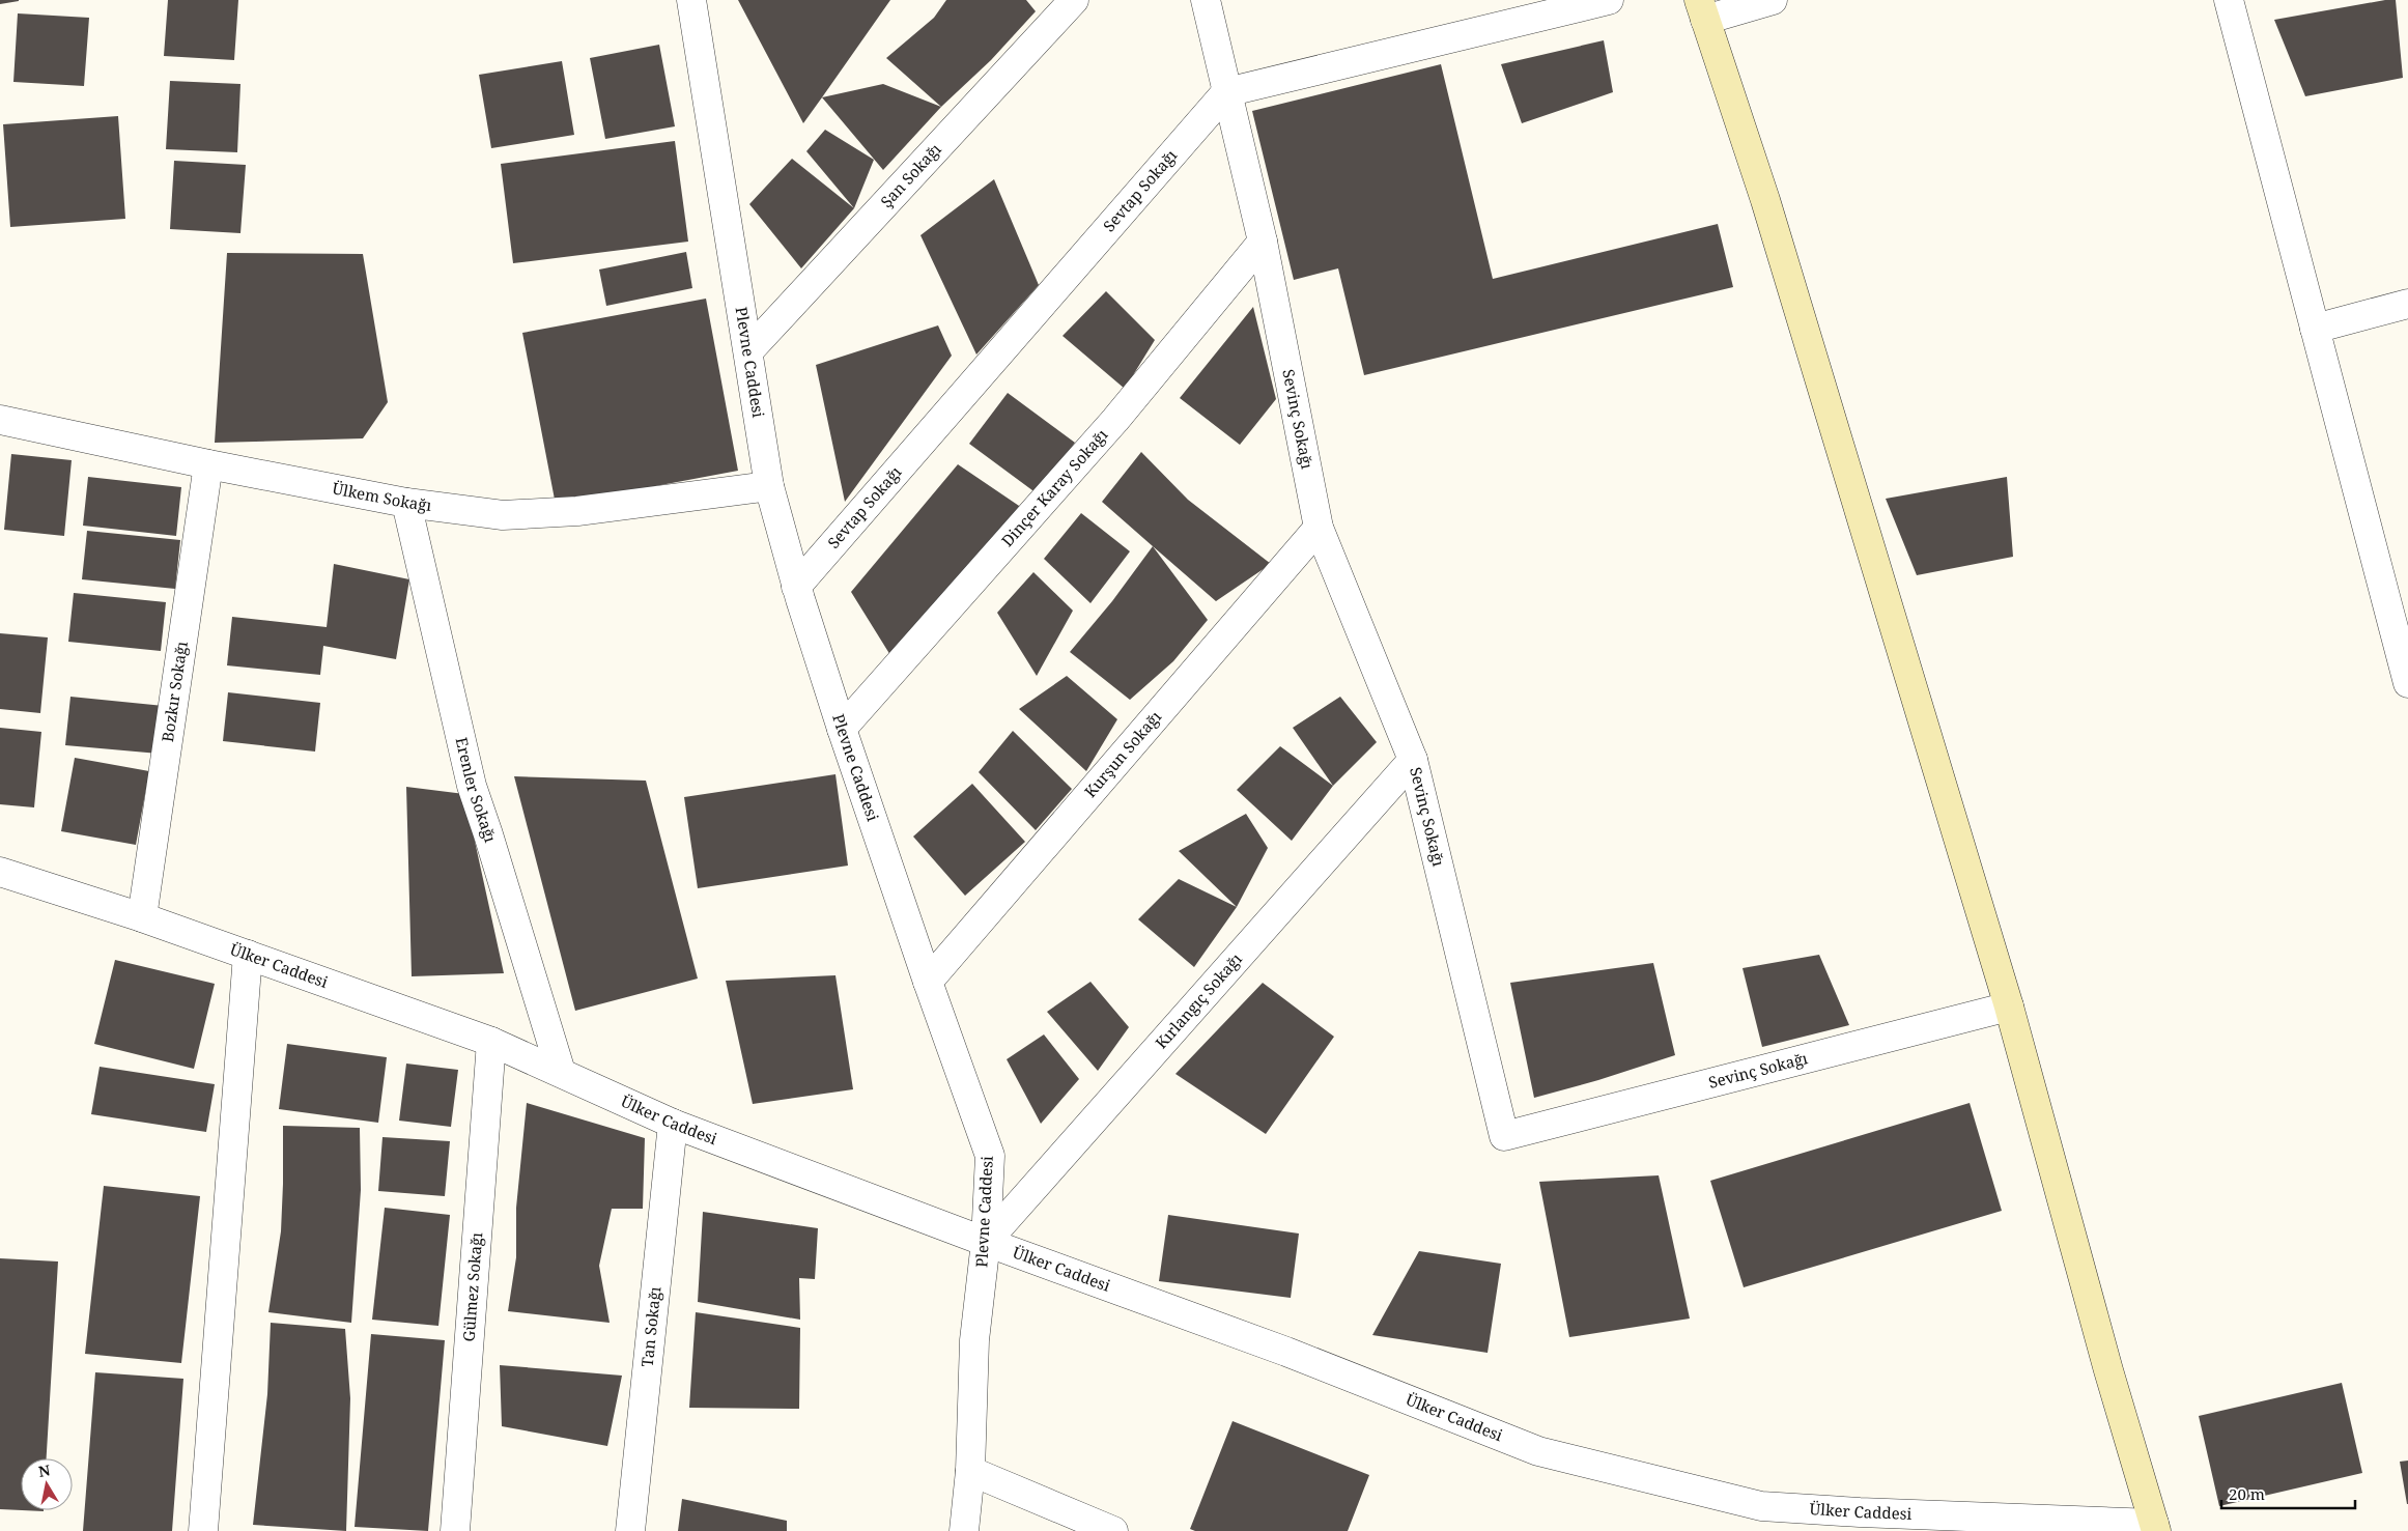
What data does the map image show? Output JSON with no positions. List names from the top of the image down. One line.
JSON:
{"streets":{"street":["Şan Sokağı","Sevtap Sokağı","Plevne Caddesi","Sevinç Sokağı","Dinçer Karay Sokağı","Ülkem Sokağı","Bozkır Sokağı","Kurşun Sokağı","Erenler Sokağı","Ülker Caddesi","Kırlangıç Sokağı","Gülmez Sokağı","Tan Sokağı"]},"crossings":[["Şan Sokağı","Plevne Caddesi"],["Sevtap Sokağı","Plevne Caddesi"],["Sevtap Sokağı","Sevinç Sokağı"],["Plevne Caddesi","Dinçer Karay Sokağı"],["Plevne Caddesi","Ülkem Sokağı"],["Plevne Caddesi","Kurşun Sokağı"],["Plevne Caddesi","Ülker Caddesi"],["Plevne Caddesi","Kırlangıç Sokağı"],["Sevinç Sokağı","Dinçer Karay Sokağı"],["Sevinç Sokağı","Kurşun Sokağı"],["Sevinç Sokağı","Kırlangıç Sokağı"],["Ülkem Sokağı","Bozkır Sokağı"],["Ülkem Sokağı","Erenler Sokağı"],["Bozkır Sokağı","Ülker Caddesi"],["Erenler Sokağı","Ülker Caddesi"],["Ülker Caddesi","Kırlangıç Sokağı"],["Ülker Caddesi","Gülmez Sokağı"],["Ülker Caddesi","Tan Sokağı"]],"scale_bar":"20 m","north":"top"}
